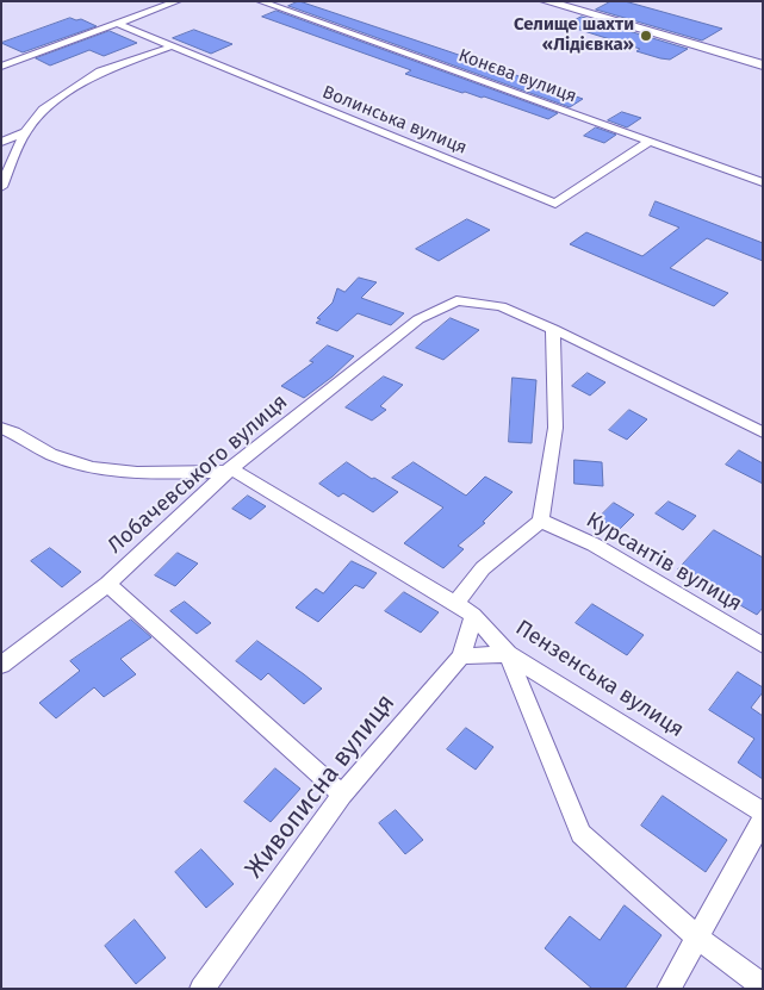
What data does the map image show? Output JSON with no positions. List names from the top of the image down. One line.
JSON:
{"streets":{"street":["Конєва вулиця","Волинська вулиця","Лобачевського вулиця","Курсантів вулиця","Пензенська вулиця","Живописна вулиця"]},"crossings":[["Конєва вулиця","Волинська вулиця"],["Лобачевського вулиця","Пензенська вулиця"],["Пензенська вулиця","Живописна вулиця"]],"places":["Селище шахти «Лідієвка»"]}
